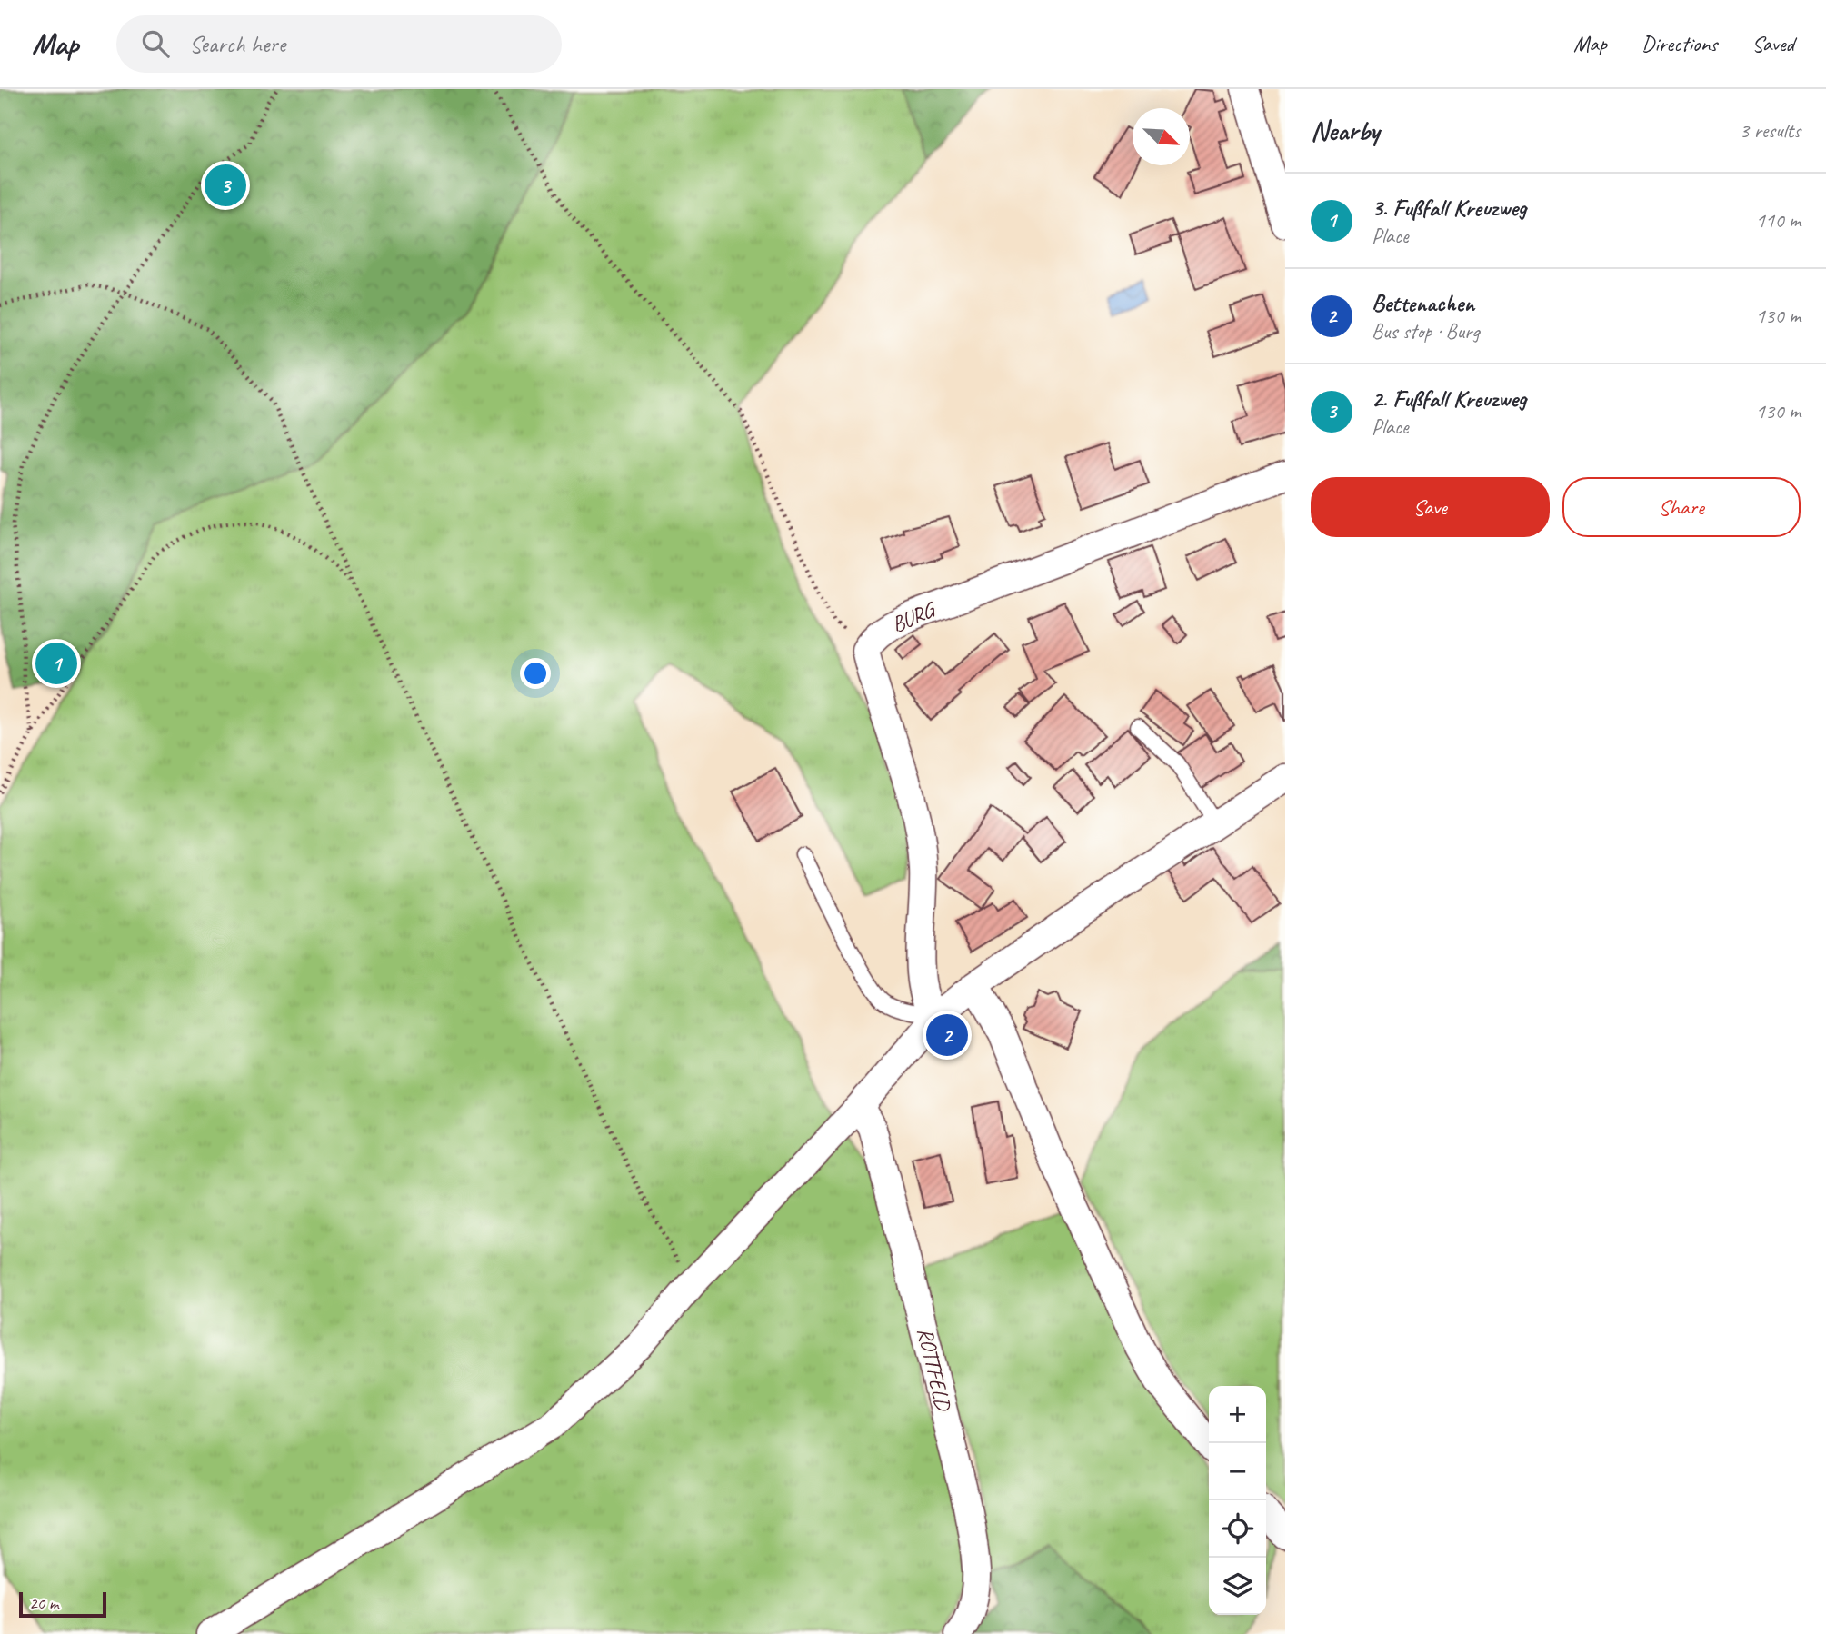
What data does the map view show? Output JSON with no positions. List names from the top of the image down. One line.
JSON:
{"streets":{"street":["BURG","ROTTFELD"]},"scale_bar":"20 m","north":"bottom right","page":{"header":"Map","search":"Search here","nav":["Map","Directions","Saved"],"heading":["Nearby","3 results"],"pins":["3","1","2"],"list":[{"mark":"1","name":"3. Fußfall Kreuzweg","note":"Place","value":"110 m"},{"mark":"2","name":"Bettenachen","note":"Bus stop · Burg","value":"130 m"},{"mark":"3","name":"2. Fußfall Kreuzweg","note":"Place","value":"130 m"}],"buttons":["Save","Share"],"map_buttons":["+","−"],"scale":"20 m"}}
